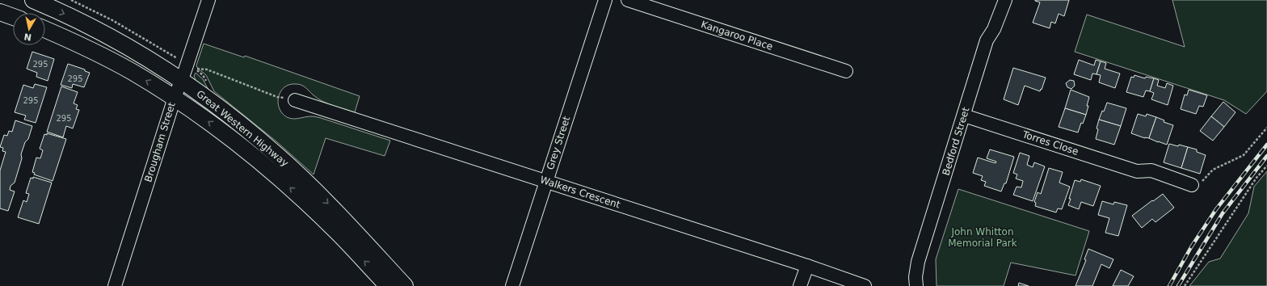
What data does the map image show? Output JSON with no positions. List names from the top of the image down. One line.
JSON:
{"streets":{"main road":["Great Western Highway"],"street":["Kangaroo Place","Bedford Street","Brougham Street","Grey Street","Torres Close","Walkers Crescent"]},"crossings":[["Great Western Highway","Brougham Street"],["Bedford Street","Torres Close"],["Grey Street","Walkers Crescent"]],"parks":["John Whitton Memorial Park"],"house_numbers":["295","295","295","295"],"north":"bottom"}
